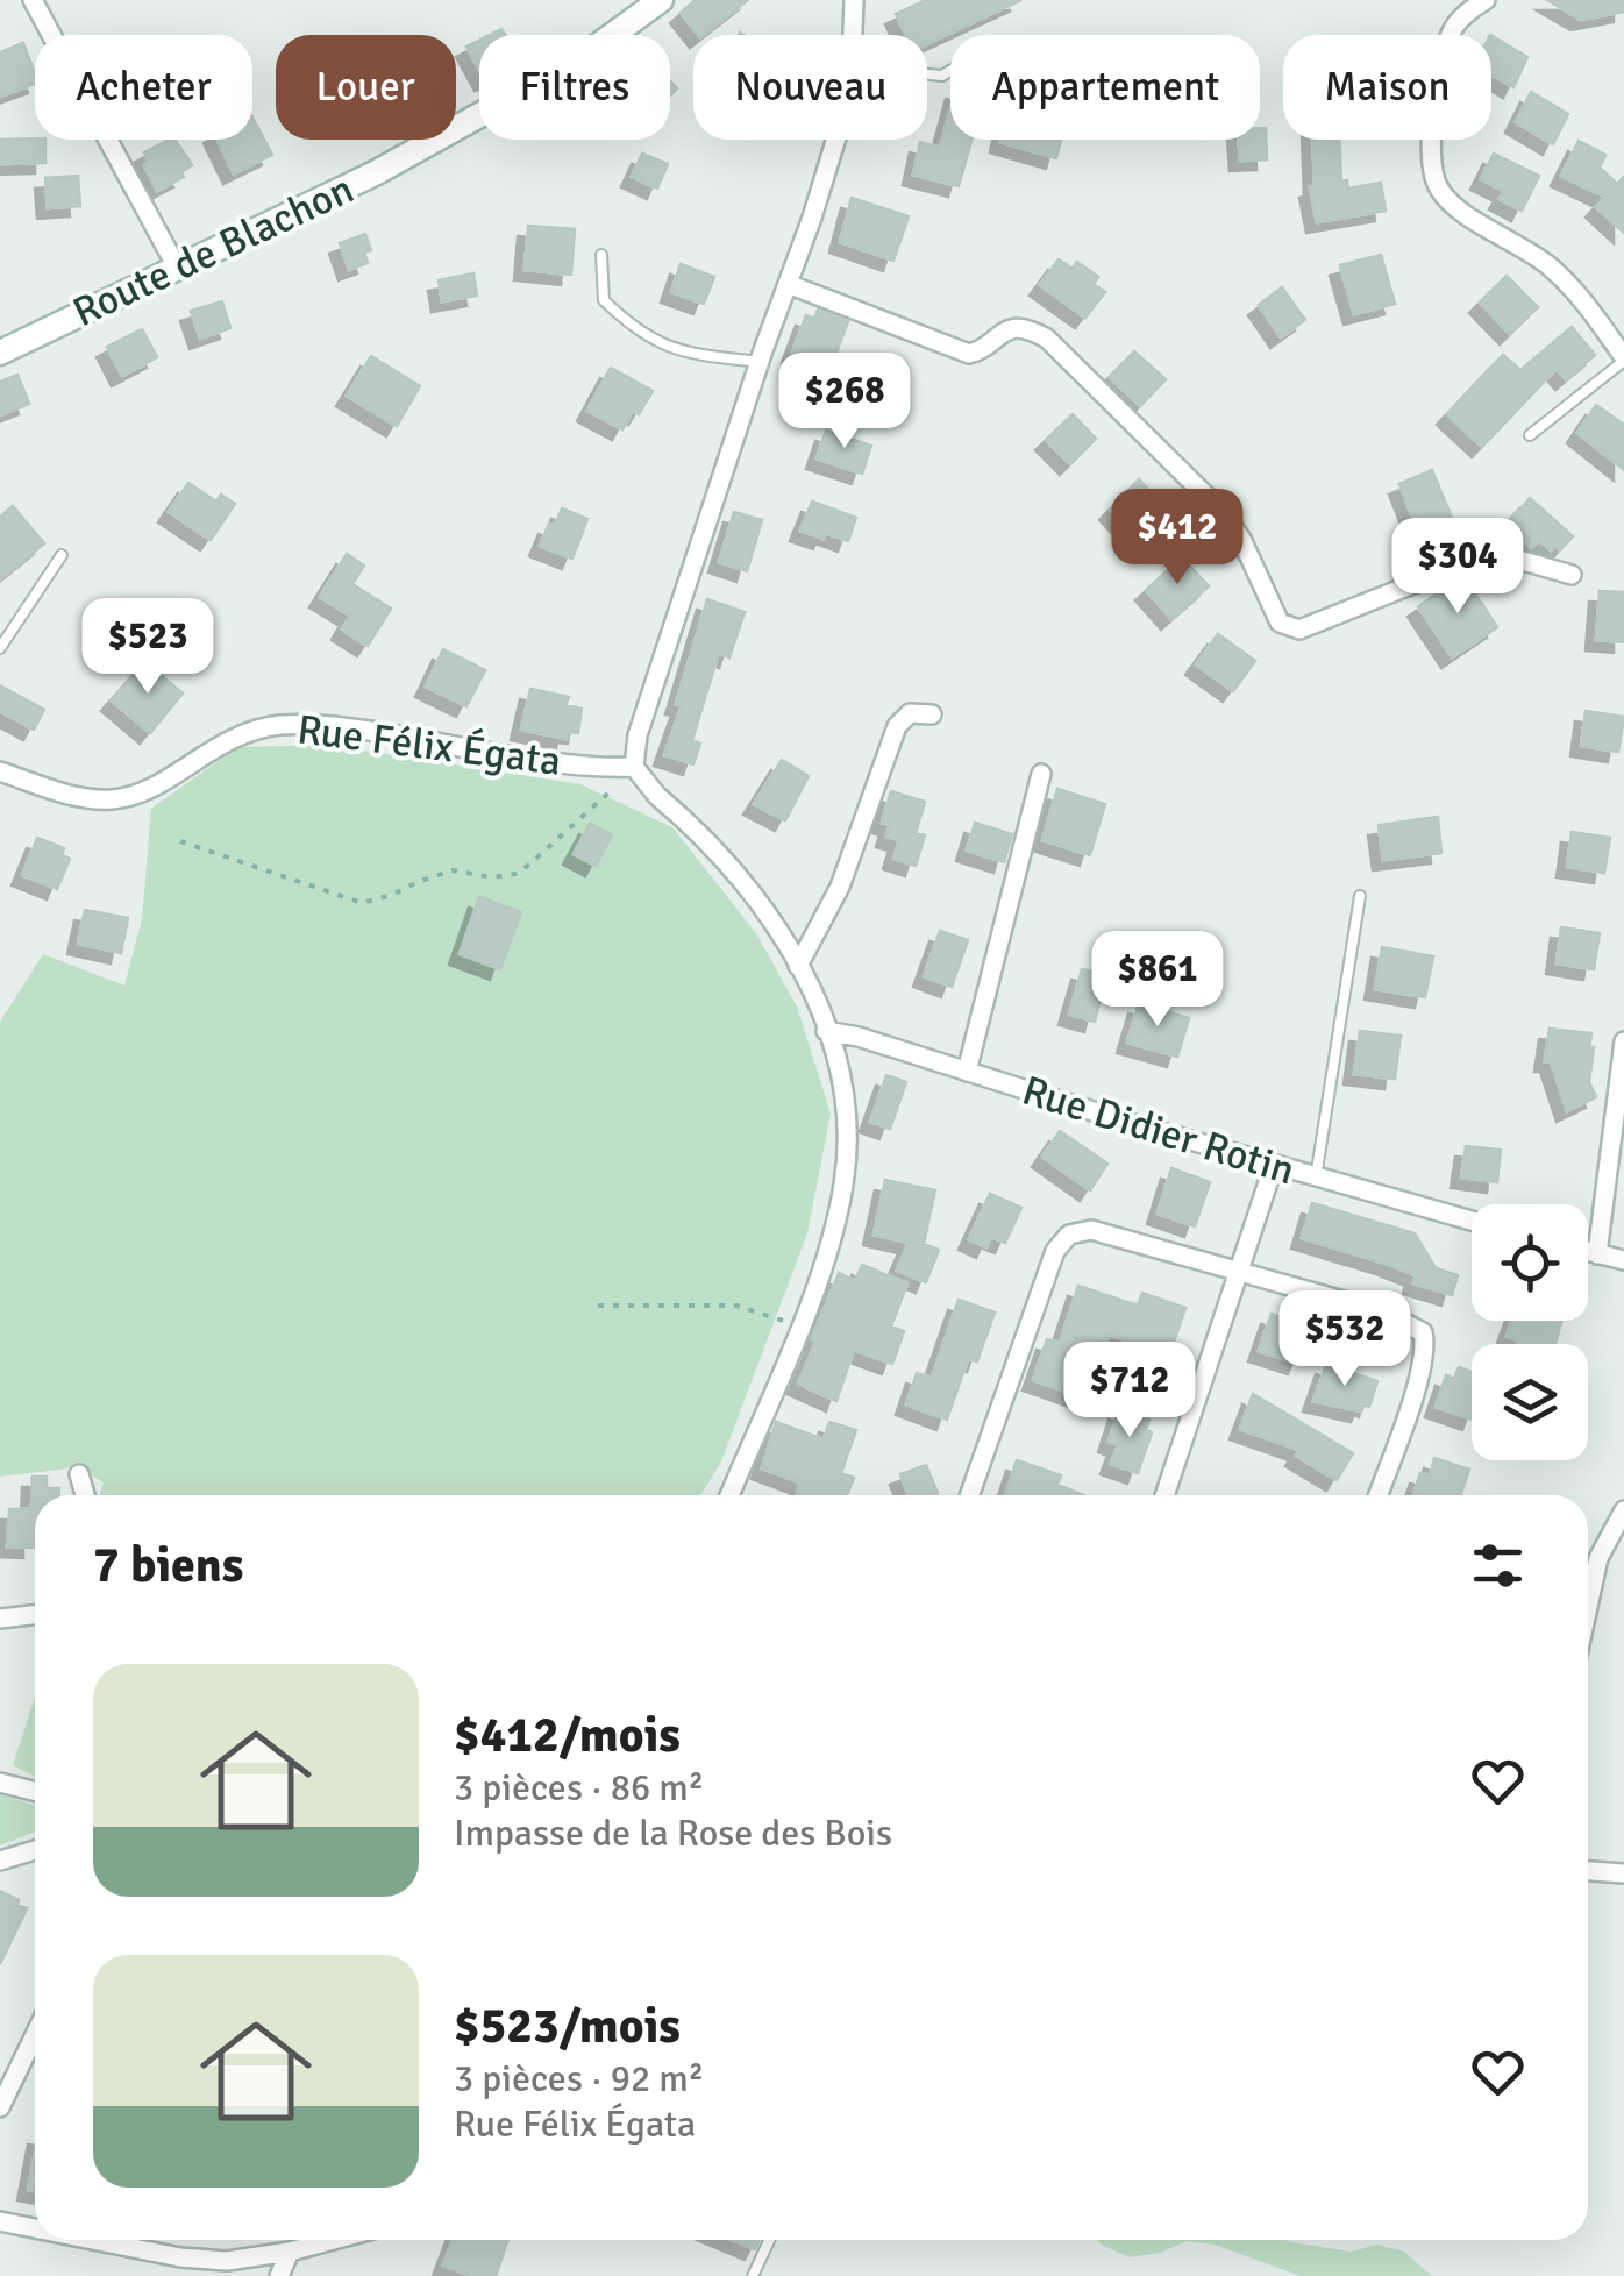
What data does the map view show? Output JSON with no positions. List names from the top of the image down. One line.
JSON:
{"streets":{"street":["Route de Blachon","Rue Félix Égata","Rue Didier Rotin"]},"page":{"chip":["Acheter","Louer","Filtres","Nouveau","Appartement","Maison"],"price":["$268","$412","$304","$523","$861","$532","$712"],"heading":"7 biens","list":[{"name":"$412/mois","note":"3 pièces · 86 m² · Impasse de la Rose des Bois"},{"name":"$523/mois","note":"3 pièces · 92 m² · Rue Félix Égata"}]}}
